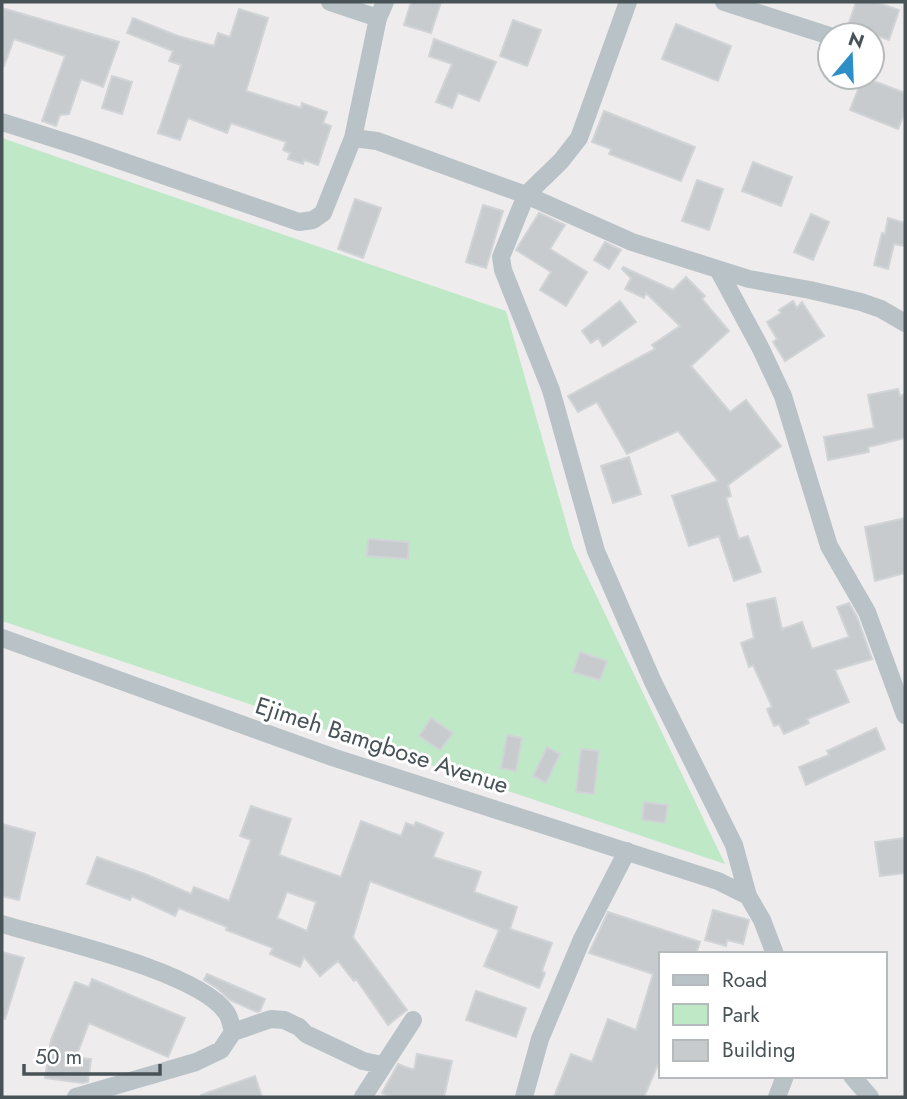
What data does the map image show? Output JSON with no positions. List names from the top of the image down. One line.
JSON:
{"streets":{"street":["Ejimeh Bamgbose Avenue"]},"legend":["Road","Park","Building"],"scale_bar":"50 m","north":"top"}
